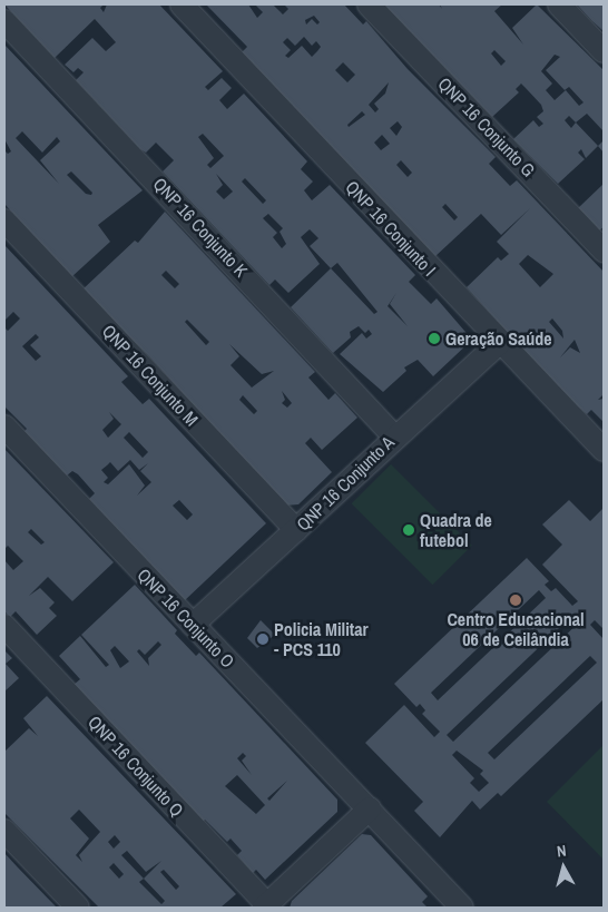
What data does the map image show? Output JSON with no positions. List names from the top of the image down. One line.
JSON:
{"streets":{"street":["QNP 16 Conjunto G","QNP 16 Conjunto K","QNP 16 Conjunto I","QNP 16 Conjunto M","QNP 16 Conjunto A","QNP 16 Conjunto O","QNP 16 Conjunto Q"]},"crossings":[["QNP 16 Conjunto K","QNP 16 Conjunto A"],["QNP 16 Conjunto I","QNP 16 Conjunto A"],["QNP 16 Conjunto M","QNP 16 Conjunto A"],["QNP 16 Conjunto A","QNP 16 Conjunto O"]],"places":["Geração Saúde","Quadra de futebol","Centro Educacional 06 de Ceilândia","Policia Militar - PCS 110"],"north":"top"}
